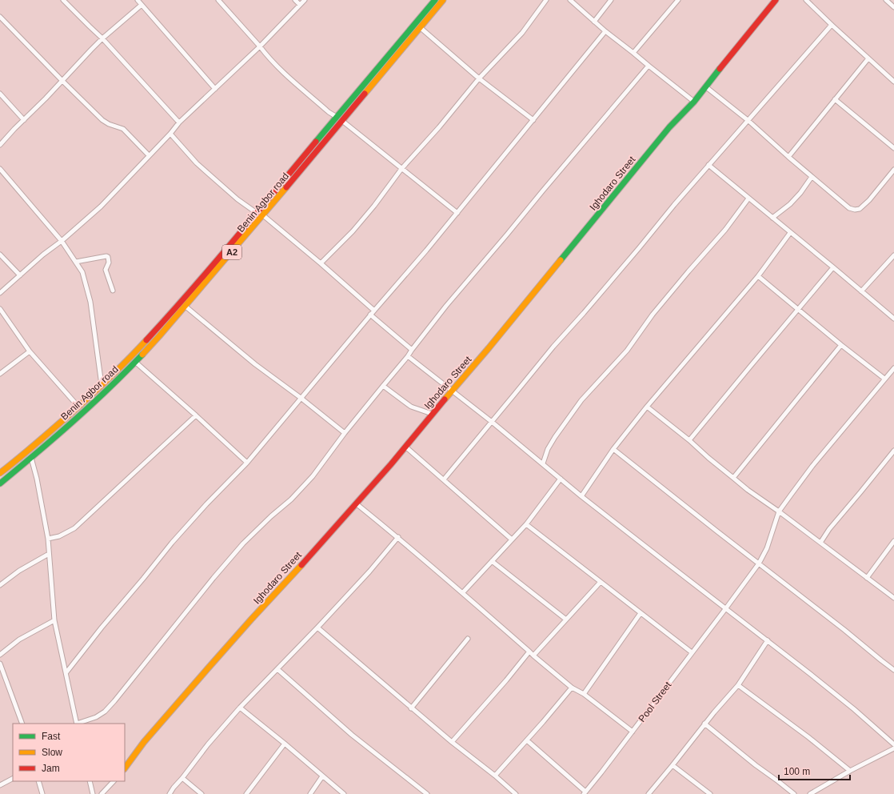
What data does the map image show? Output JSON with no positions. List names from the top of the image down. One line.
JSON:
{"streets":{"main road":["Ighodaro Street","Benin Agbor road","A2"],"street":["Pool Street"]},"legend":["Fast","Slow","Jam"],"scale_bar":"100 m"}
